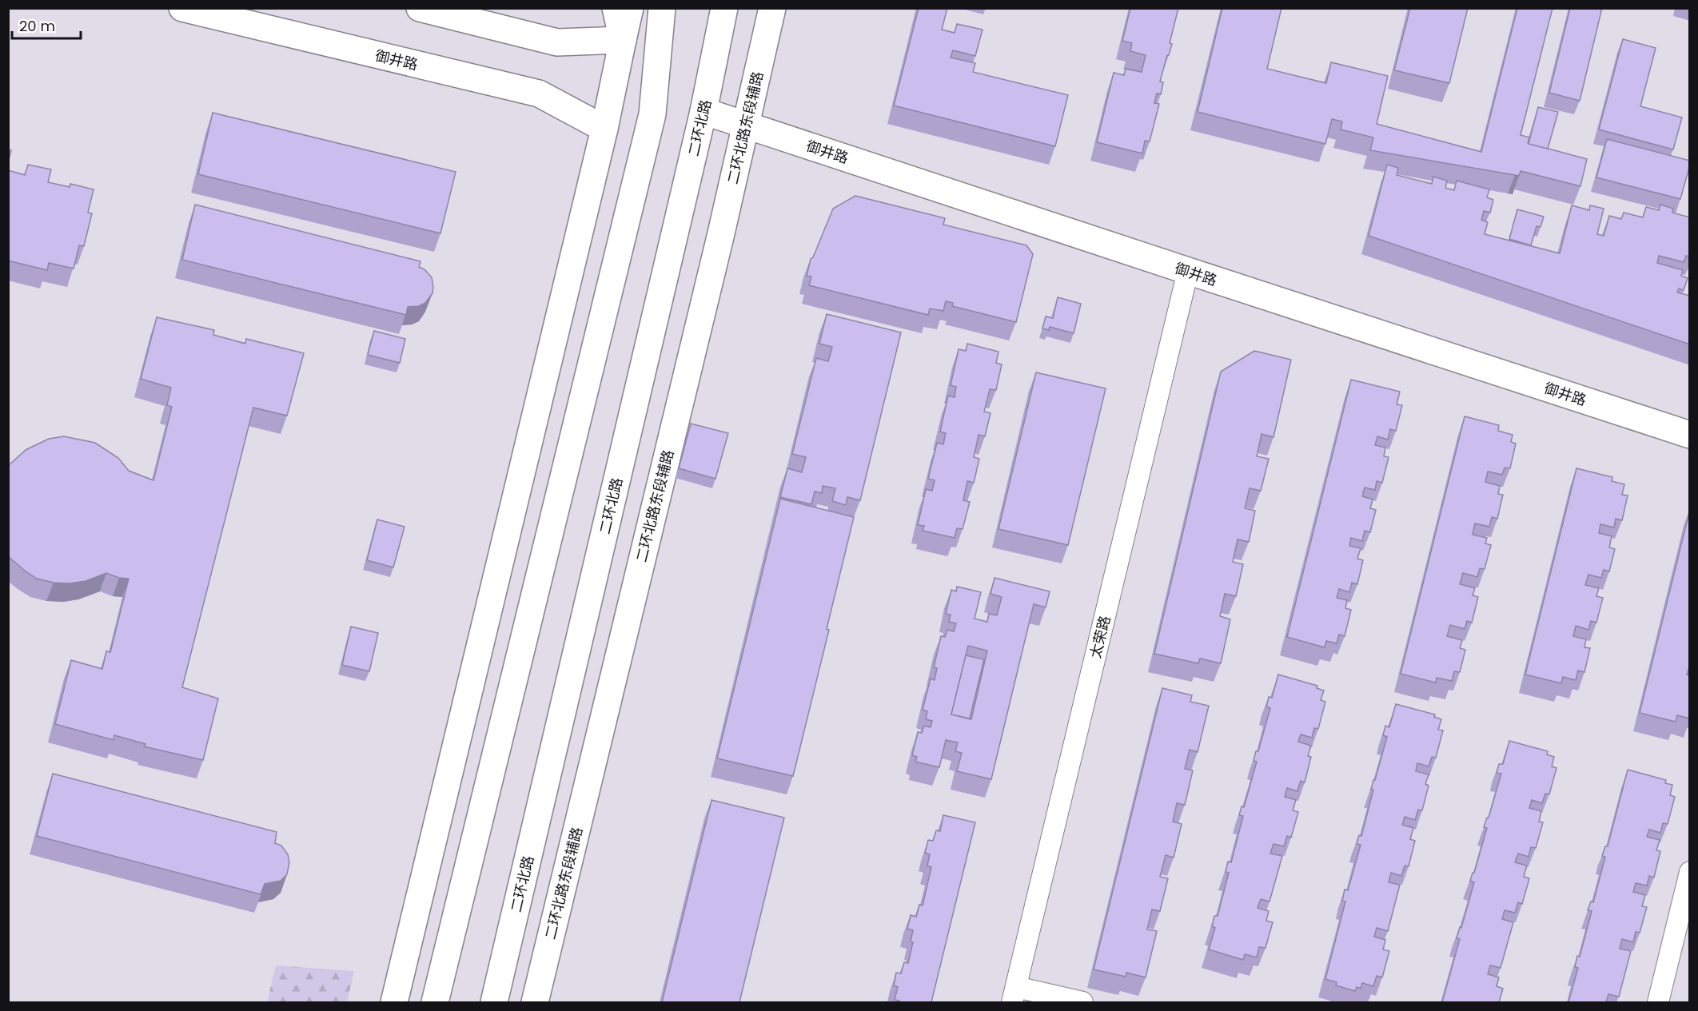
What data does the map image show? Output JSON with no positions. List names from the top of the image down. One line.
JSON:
{"streets":{"main road":["御井路","二环北路","二环北路东段辅路"],"street":["太荣路"]},"crossings":[["御井路","二环北路"],["御井路","二环北路东段辅路"],["御井路","太荣路"]],"scale_bar":"20 m"}
